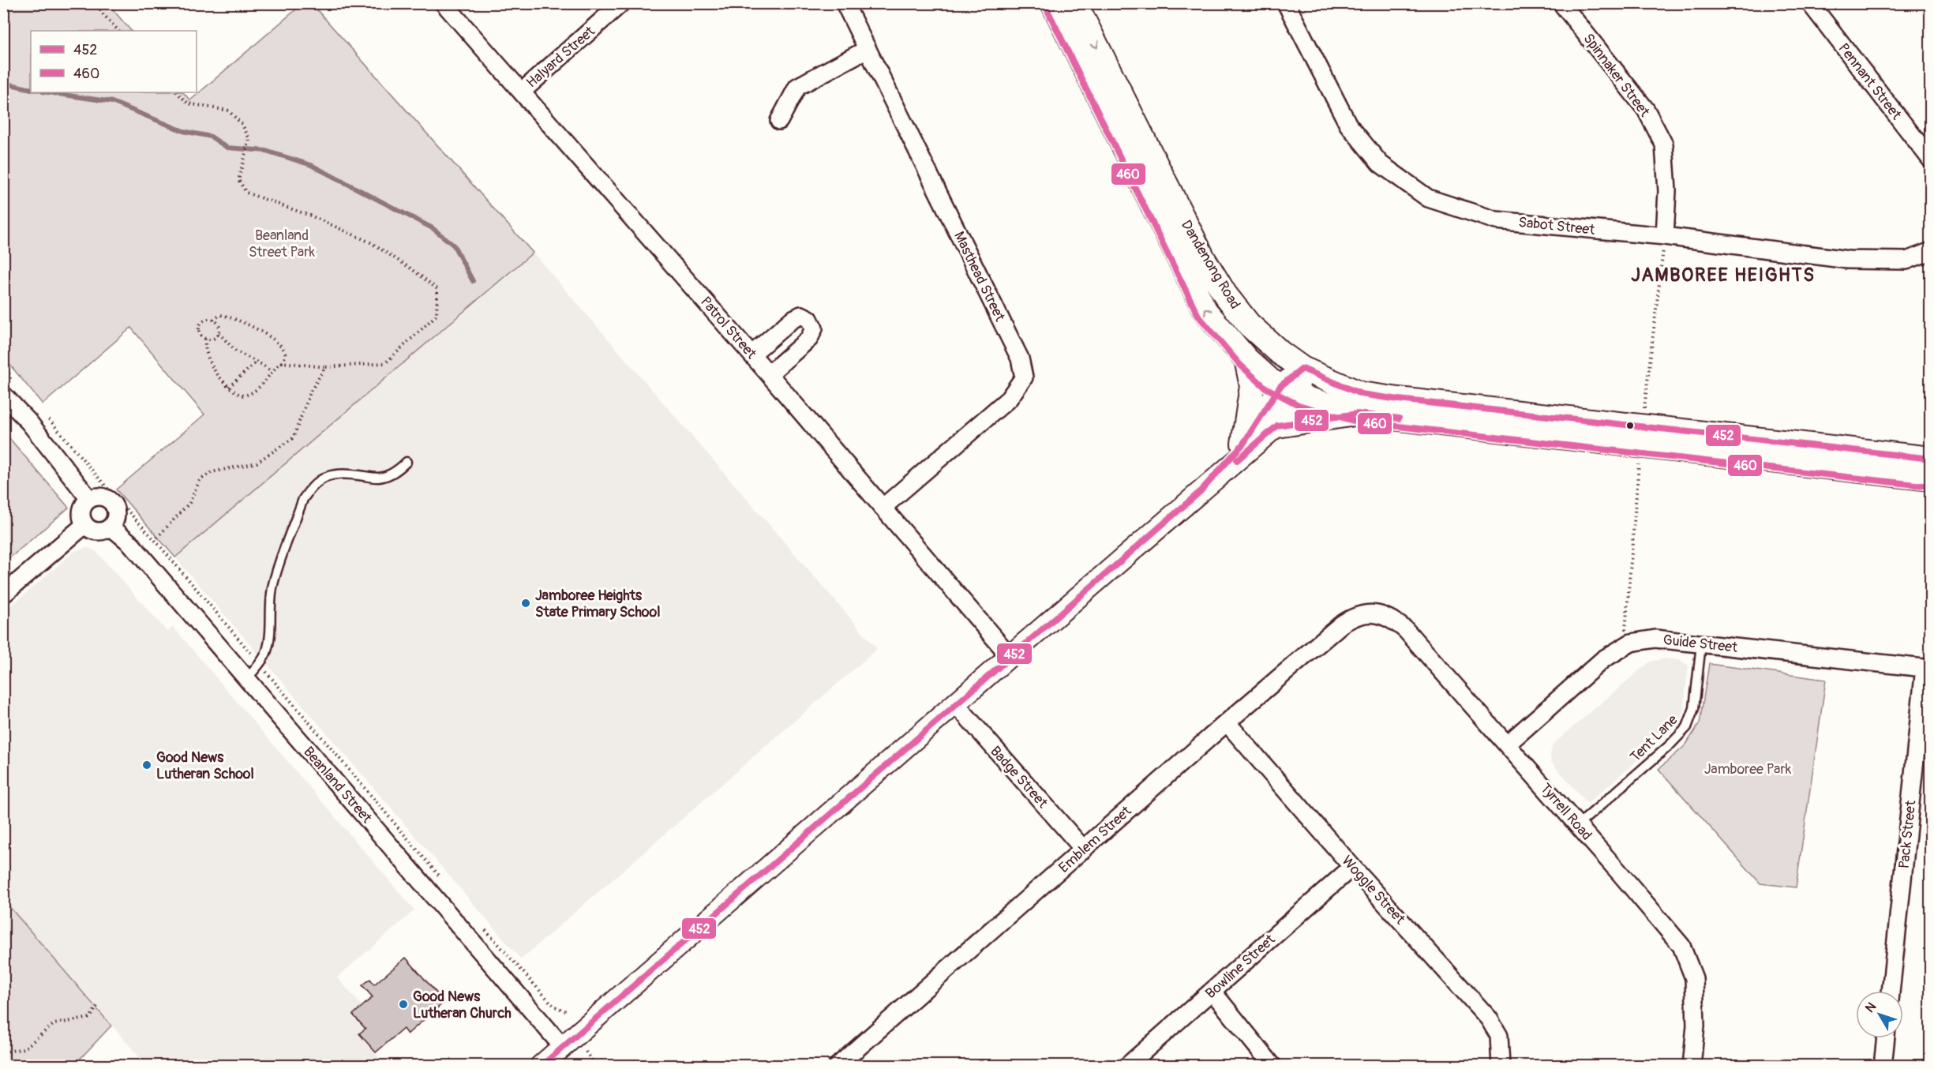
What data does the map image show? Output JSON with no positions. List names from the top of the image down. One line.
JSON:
{"streets":{"main road":["Dandenong Road"],"street":["Halyard Street","Spinnaker Street","Pennant Street","Sabot Street","Masthead Street","Patrol Street","Guide Street","Badge Street","Beanland Street","Tyrrell Road","Pack Street","Emblem Street","Woggle Street","Bowline Street"],"lane":["Tent Lane"]},"crossings":[["Halyard Street","Patrol Street"],["Spinnaker Street","Sabot Street"],["Masthead Street","Patrol Street"],["Guide Street","Tent Lane"],["Guide Street","Tyrrell Road"],["Guide Street","Pack Street"],["Tent Lane","Tyrrell Road"],["Badge Street","Emblem Street"],["Tyrrell Road","Emblem Street"],["Emblem Street","Woggle Street"],["Woggle Street","Bowline Street"]],"districts":["JAMBOREE HEIGHTS"],"parks":["Beanland Street Park","Jamboree Park"],"places":["Jamboree Heights State Primary School","Good News Lutheran School","Good News Lutheran Church"],"lines":["transit line 460","transit line 452"],"legend":["452","460"],"north":"top left"}
